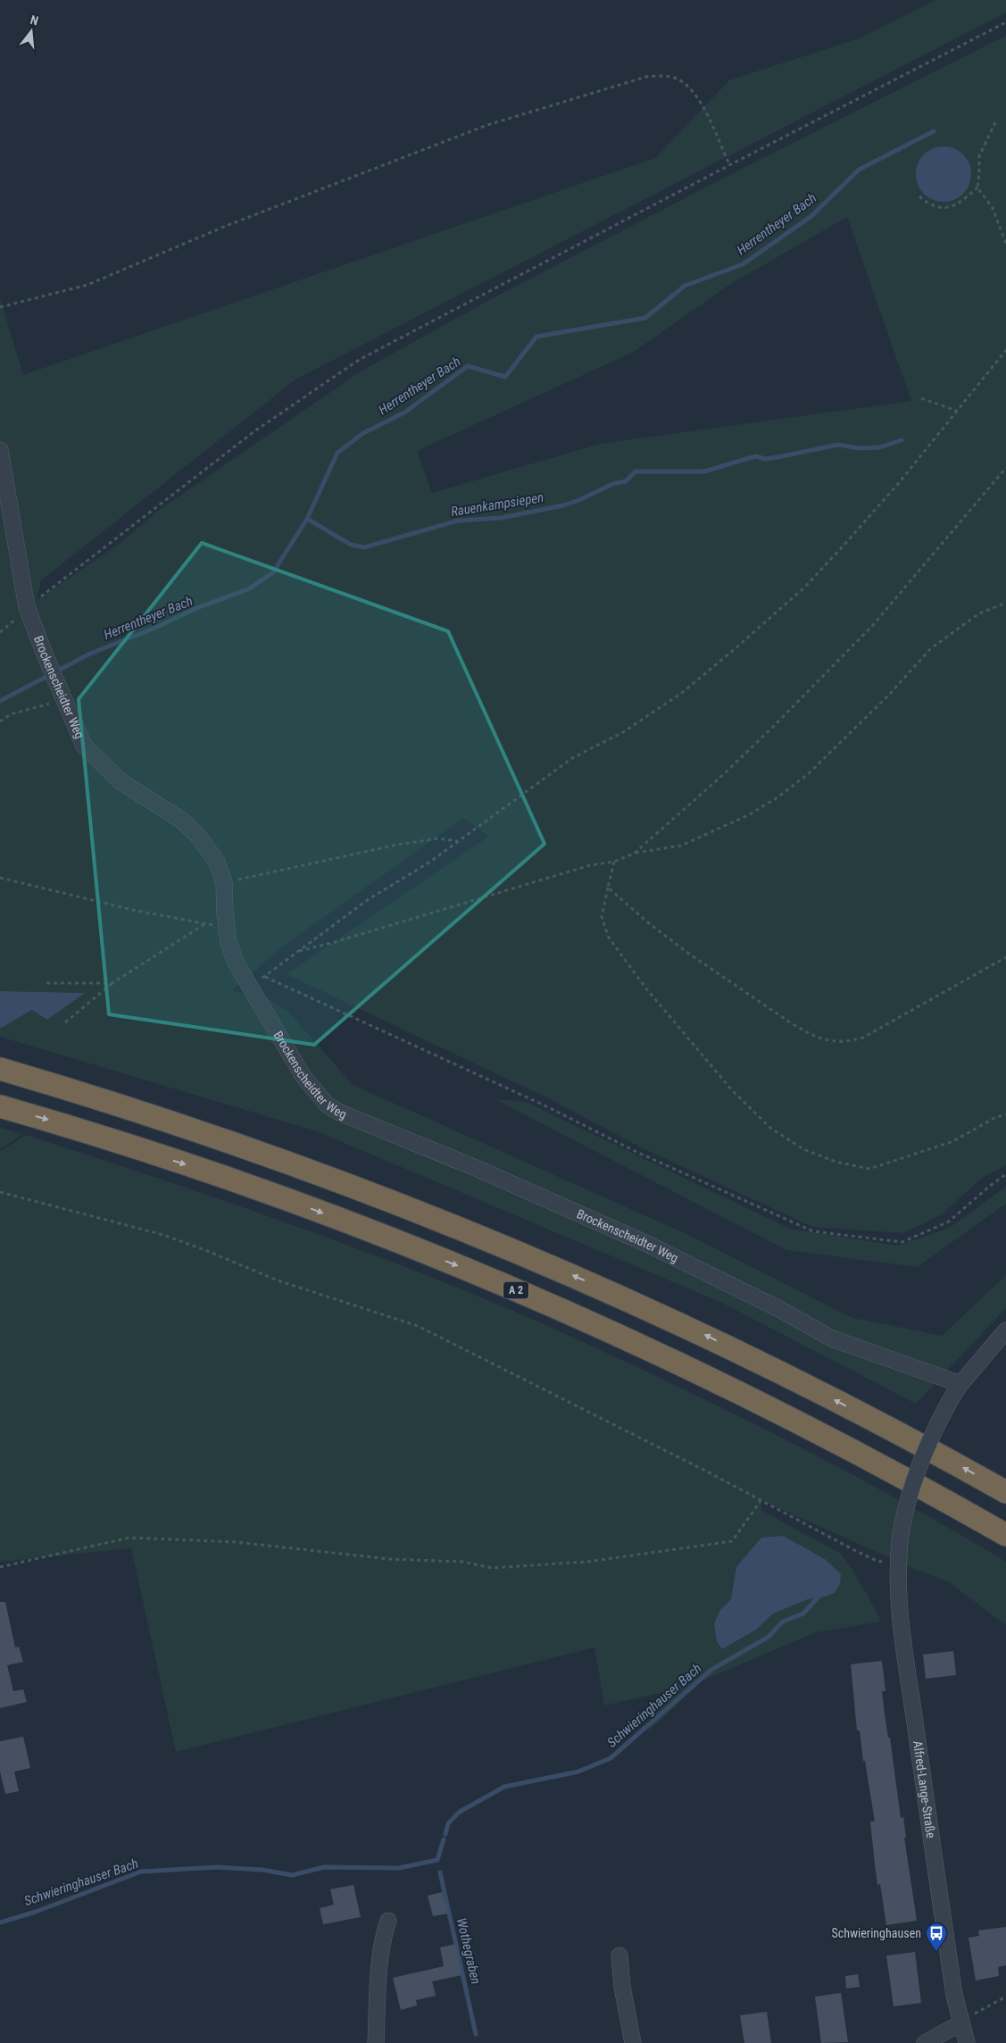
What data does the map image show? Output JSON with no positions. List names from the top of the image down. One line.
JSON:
{"streets":{"highway":["A 2"],"street":["Brockenscheidter Weg","Alfred-Lange-Straße"]},"crossings":[["Brockenscheidter Weg","Alfred-Lange-Straße"]],"water":["Herrentheyer Bach","Rauenkampsiepen","Schwieringhauser Bach","Wothegraben"],"places":{"bus stop":["Schwieringhausen"]},"north":"top"}
